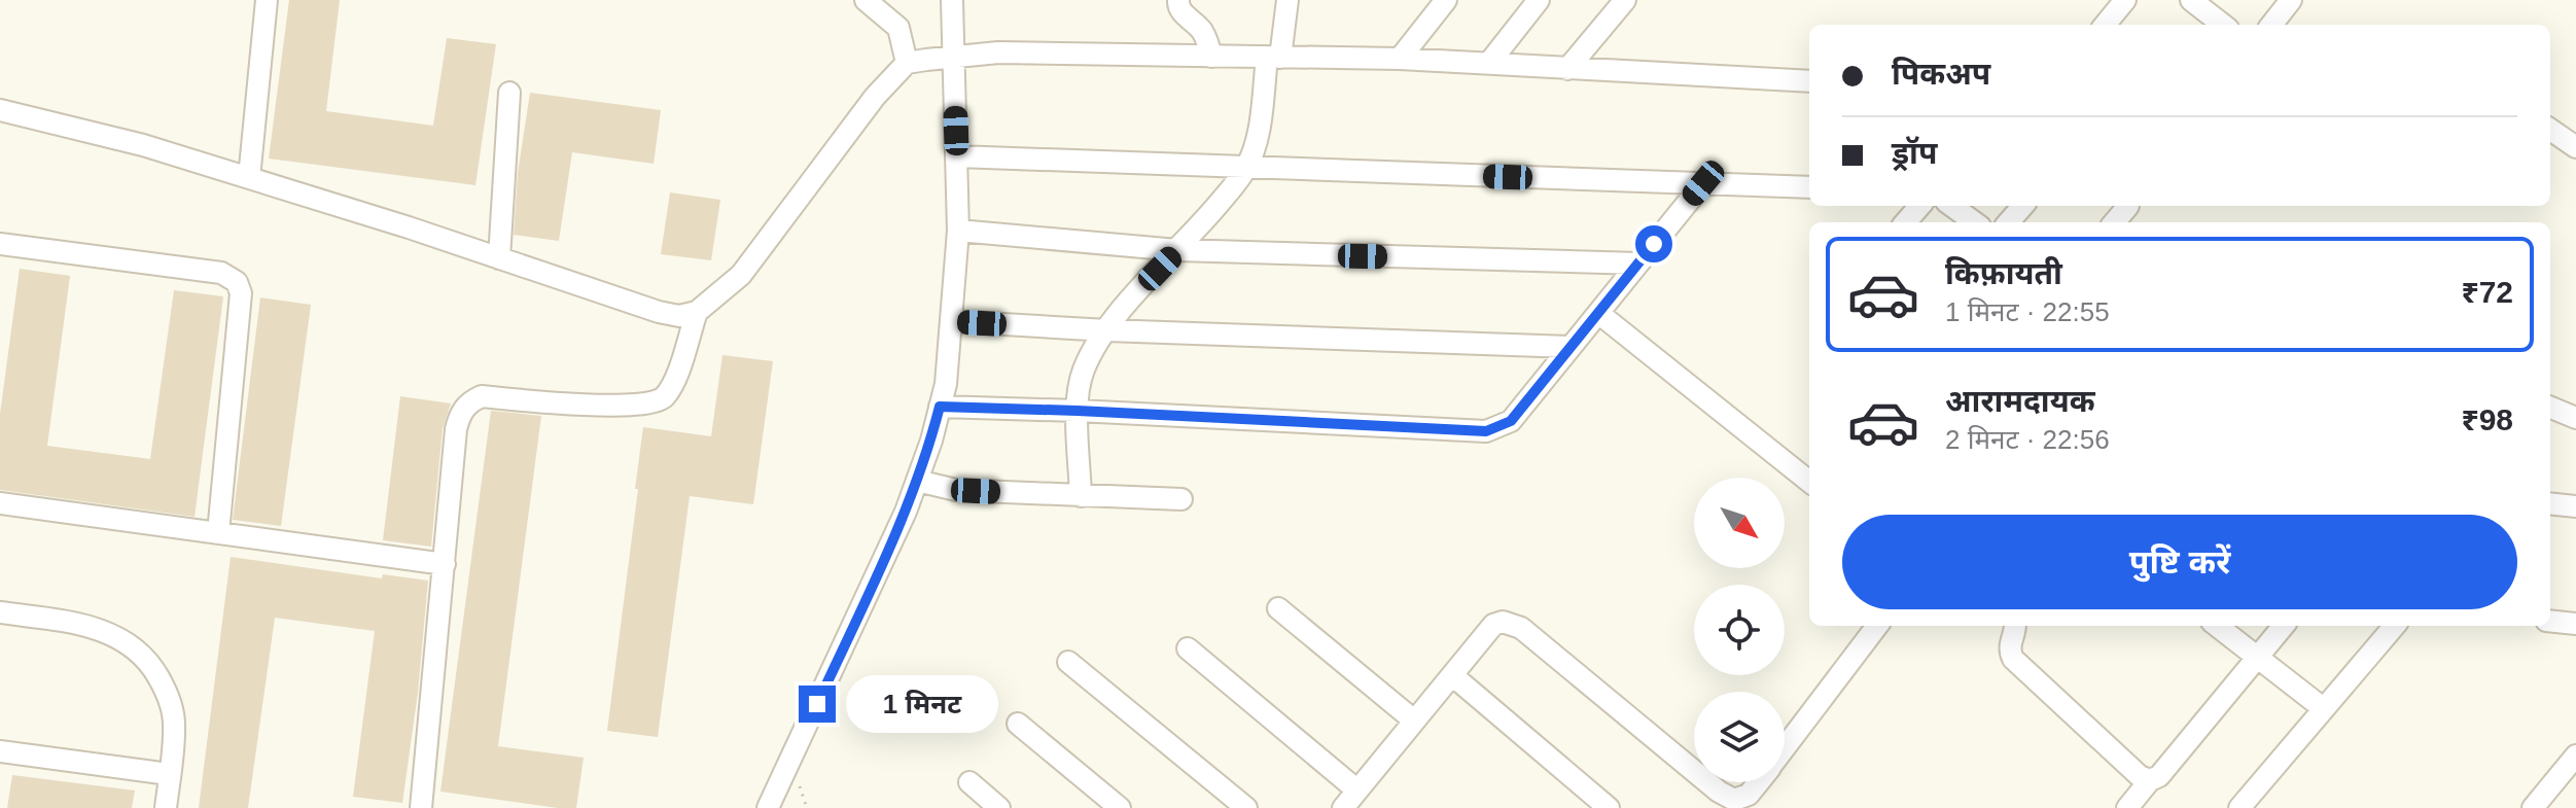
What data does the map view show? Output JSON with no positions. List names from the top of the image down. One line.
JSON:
{"north":"bottom right","page":{"banner":["पिकअप","ड्रॉप"],"list":[{"name":"किफ़ायती","note":"1 मिनट · 22:55","value":"₹72"},{"name":"आरामदायक","note":"2 मिनट · 22:56","value":"₹98"}],"buttons":"पुष्टि करें","bubble":"1 मिनट"}}
